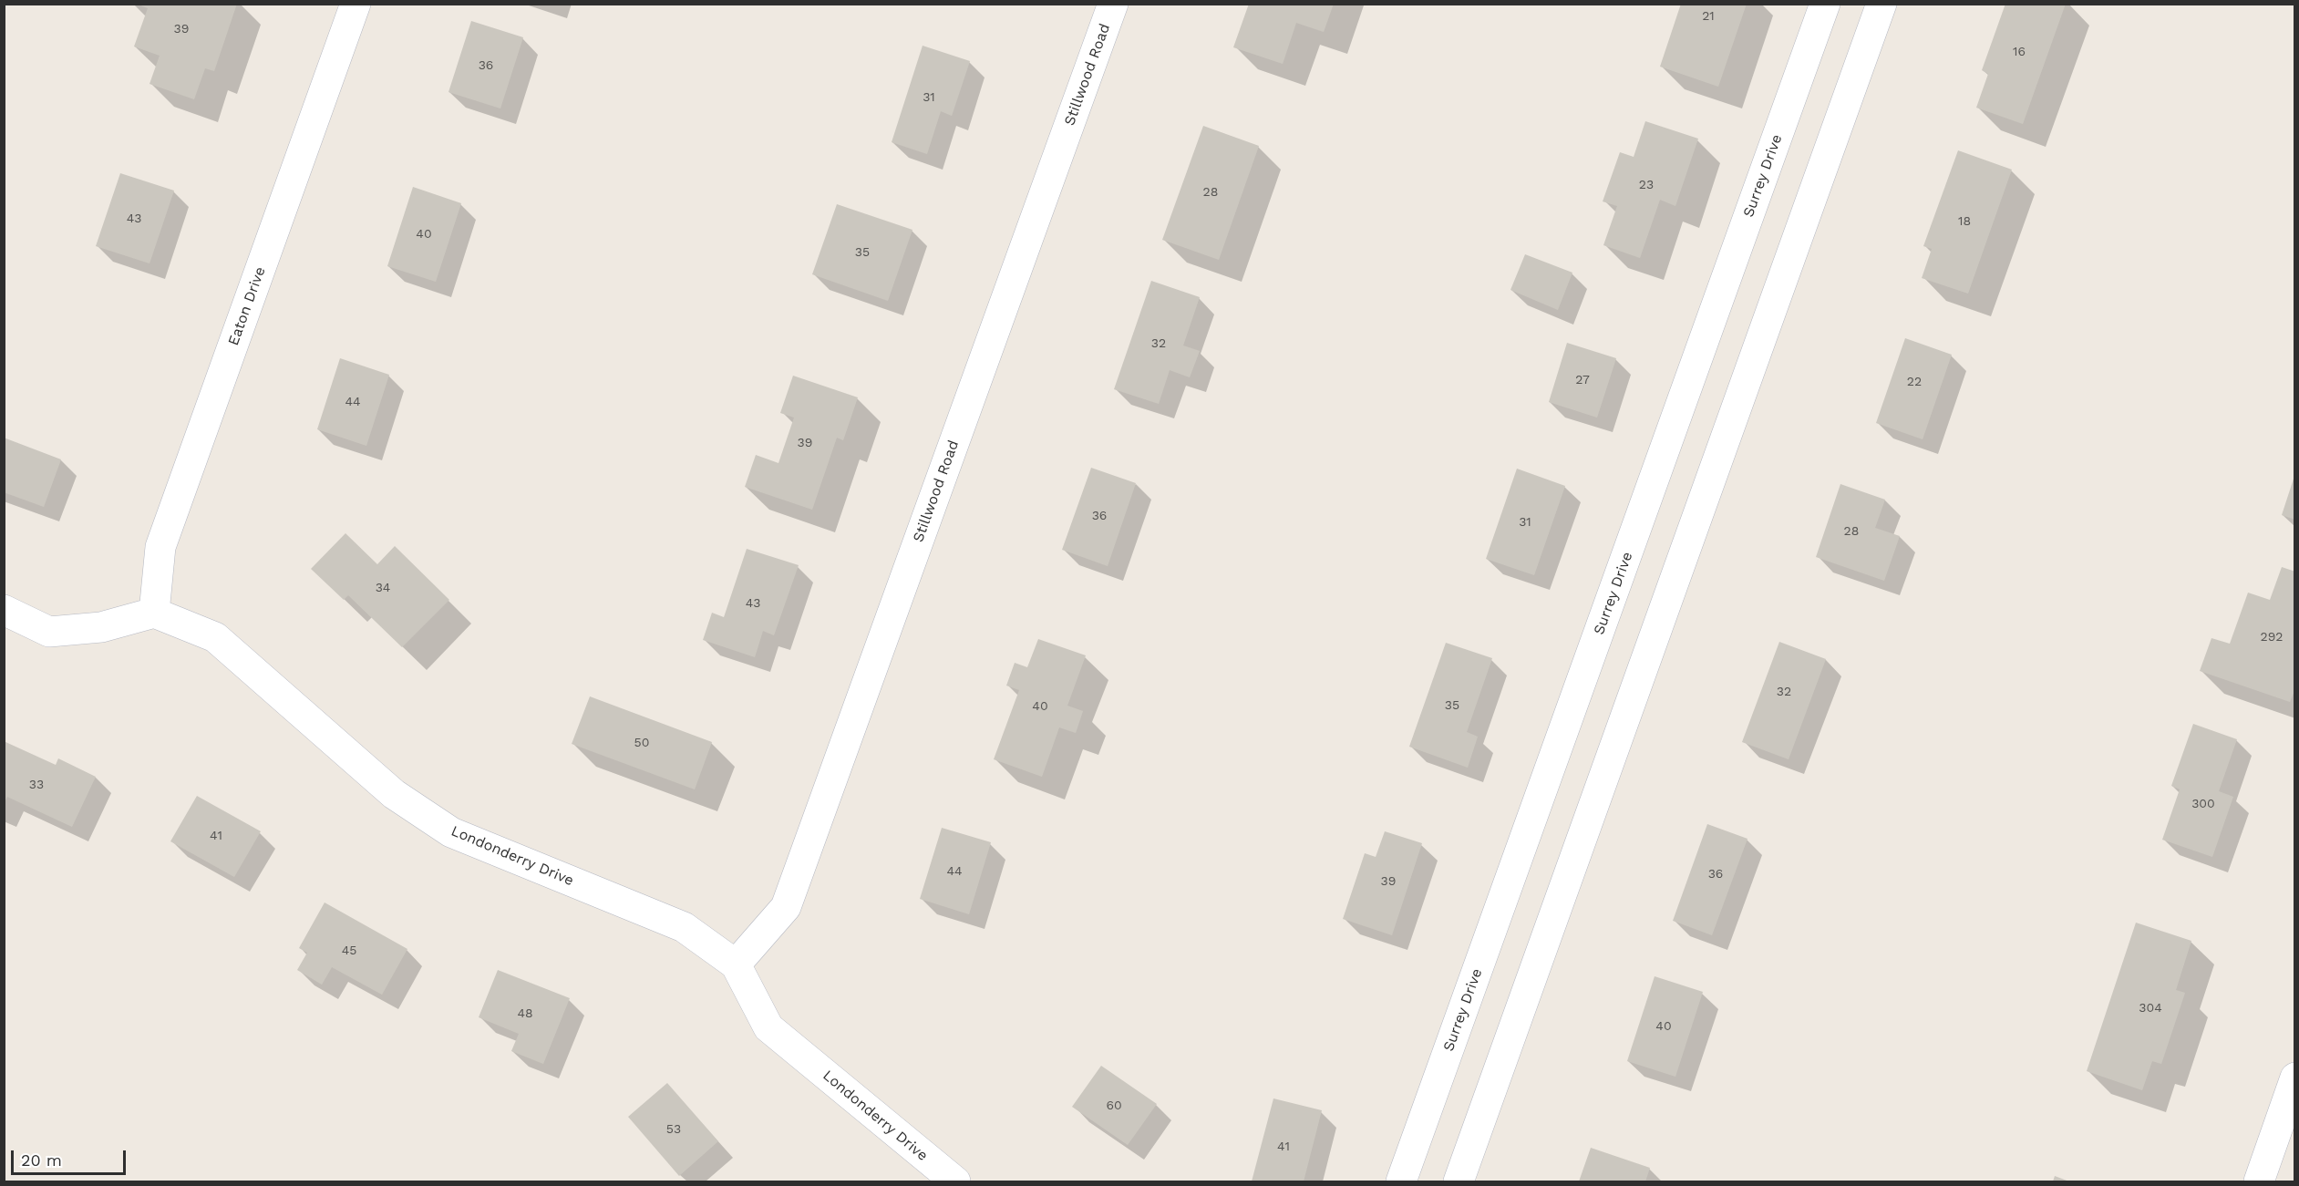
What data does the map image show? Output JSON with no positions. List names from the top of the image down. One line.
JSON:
{"streets":{"street":["Stillwood Road","Surrey Drive","Eaton Drive","Londonderry Drive"]},"crossings":[["Stillwood Road","Londonderry Drive"],["Eaton Drive","Londonderry Drive"]],"house_numbers":["21","39","16","36","31","23","28","43","18","40","35","32","27","22","44","39","36","31","28","34","43","292","32","35","40","50","33","300","41","44","36","39","45","304","48","40","60","53","41"],"scale_bar":"20 m"}
